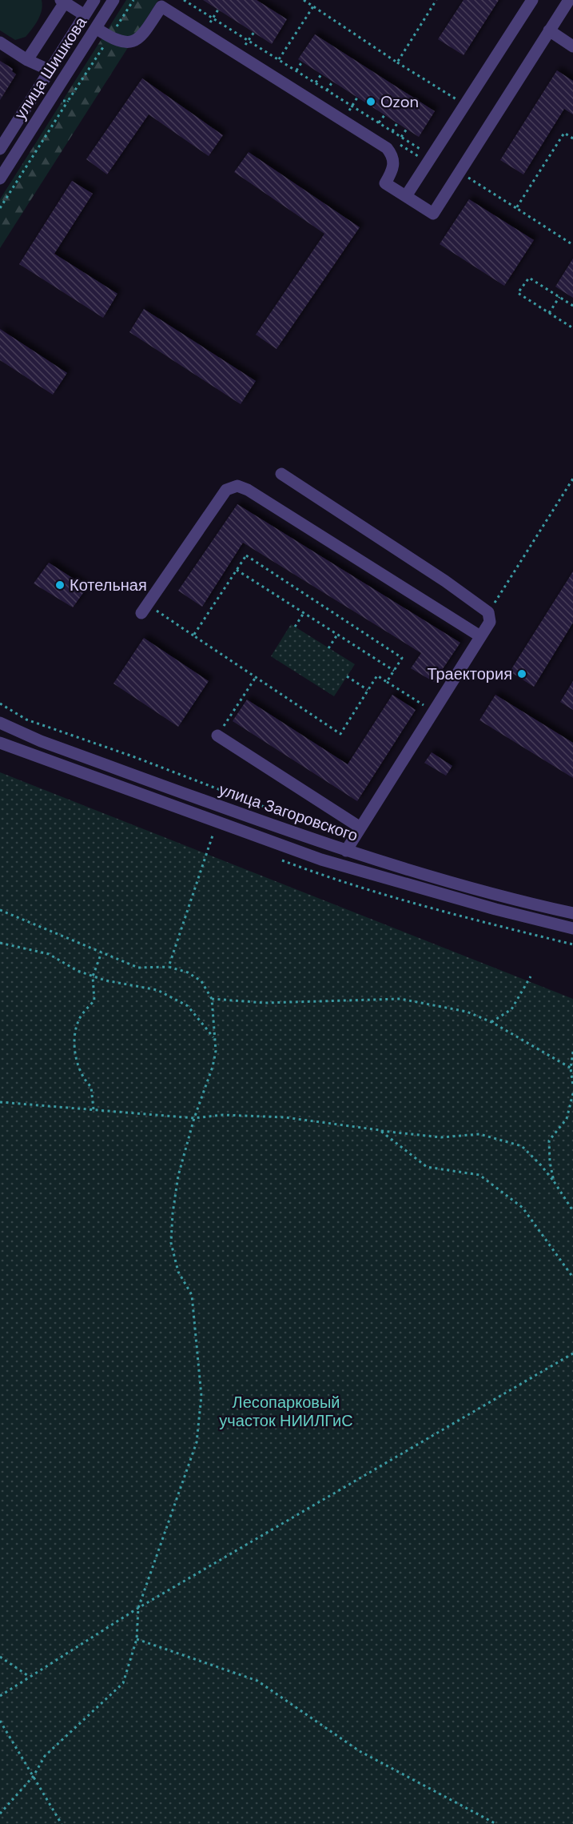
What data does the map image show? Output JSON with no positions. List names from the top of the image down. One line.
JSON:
{"streets":{"street":["улица Шишкова","улица Загоровского"]},"parks":["Лесопарковый участок НИИЛГиС"],"places":["Ozon","Котельная","Траектория"]}
